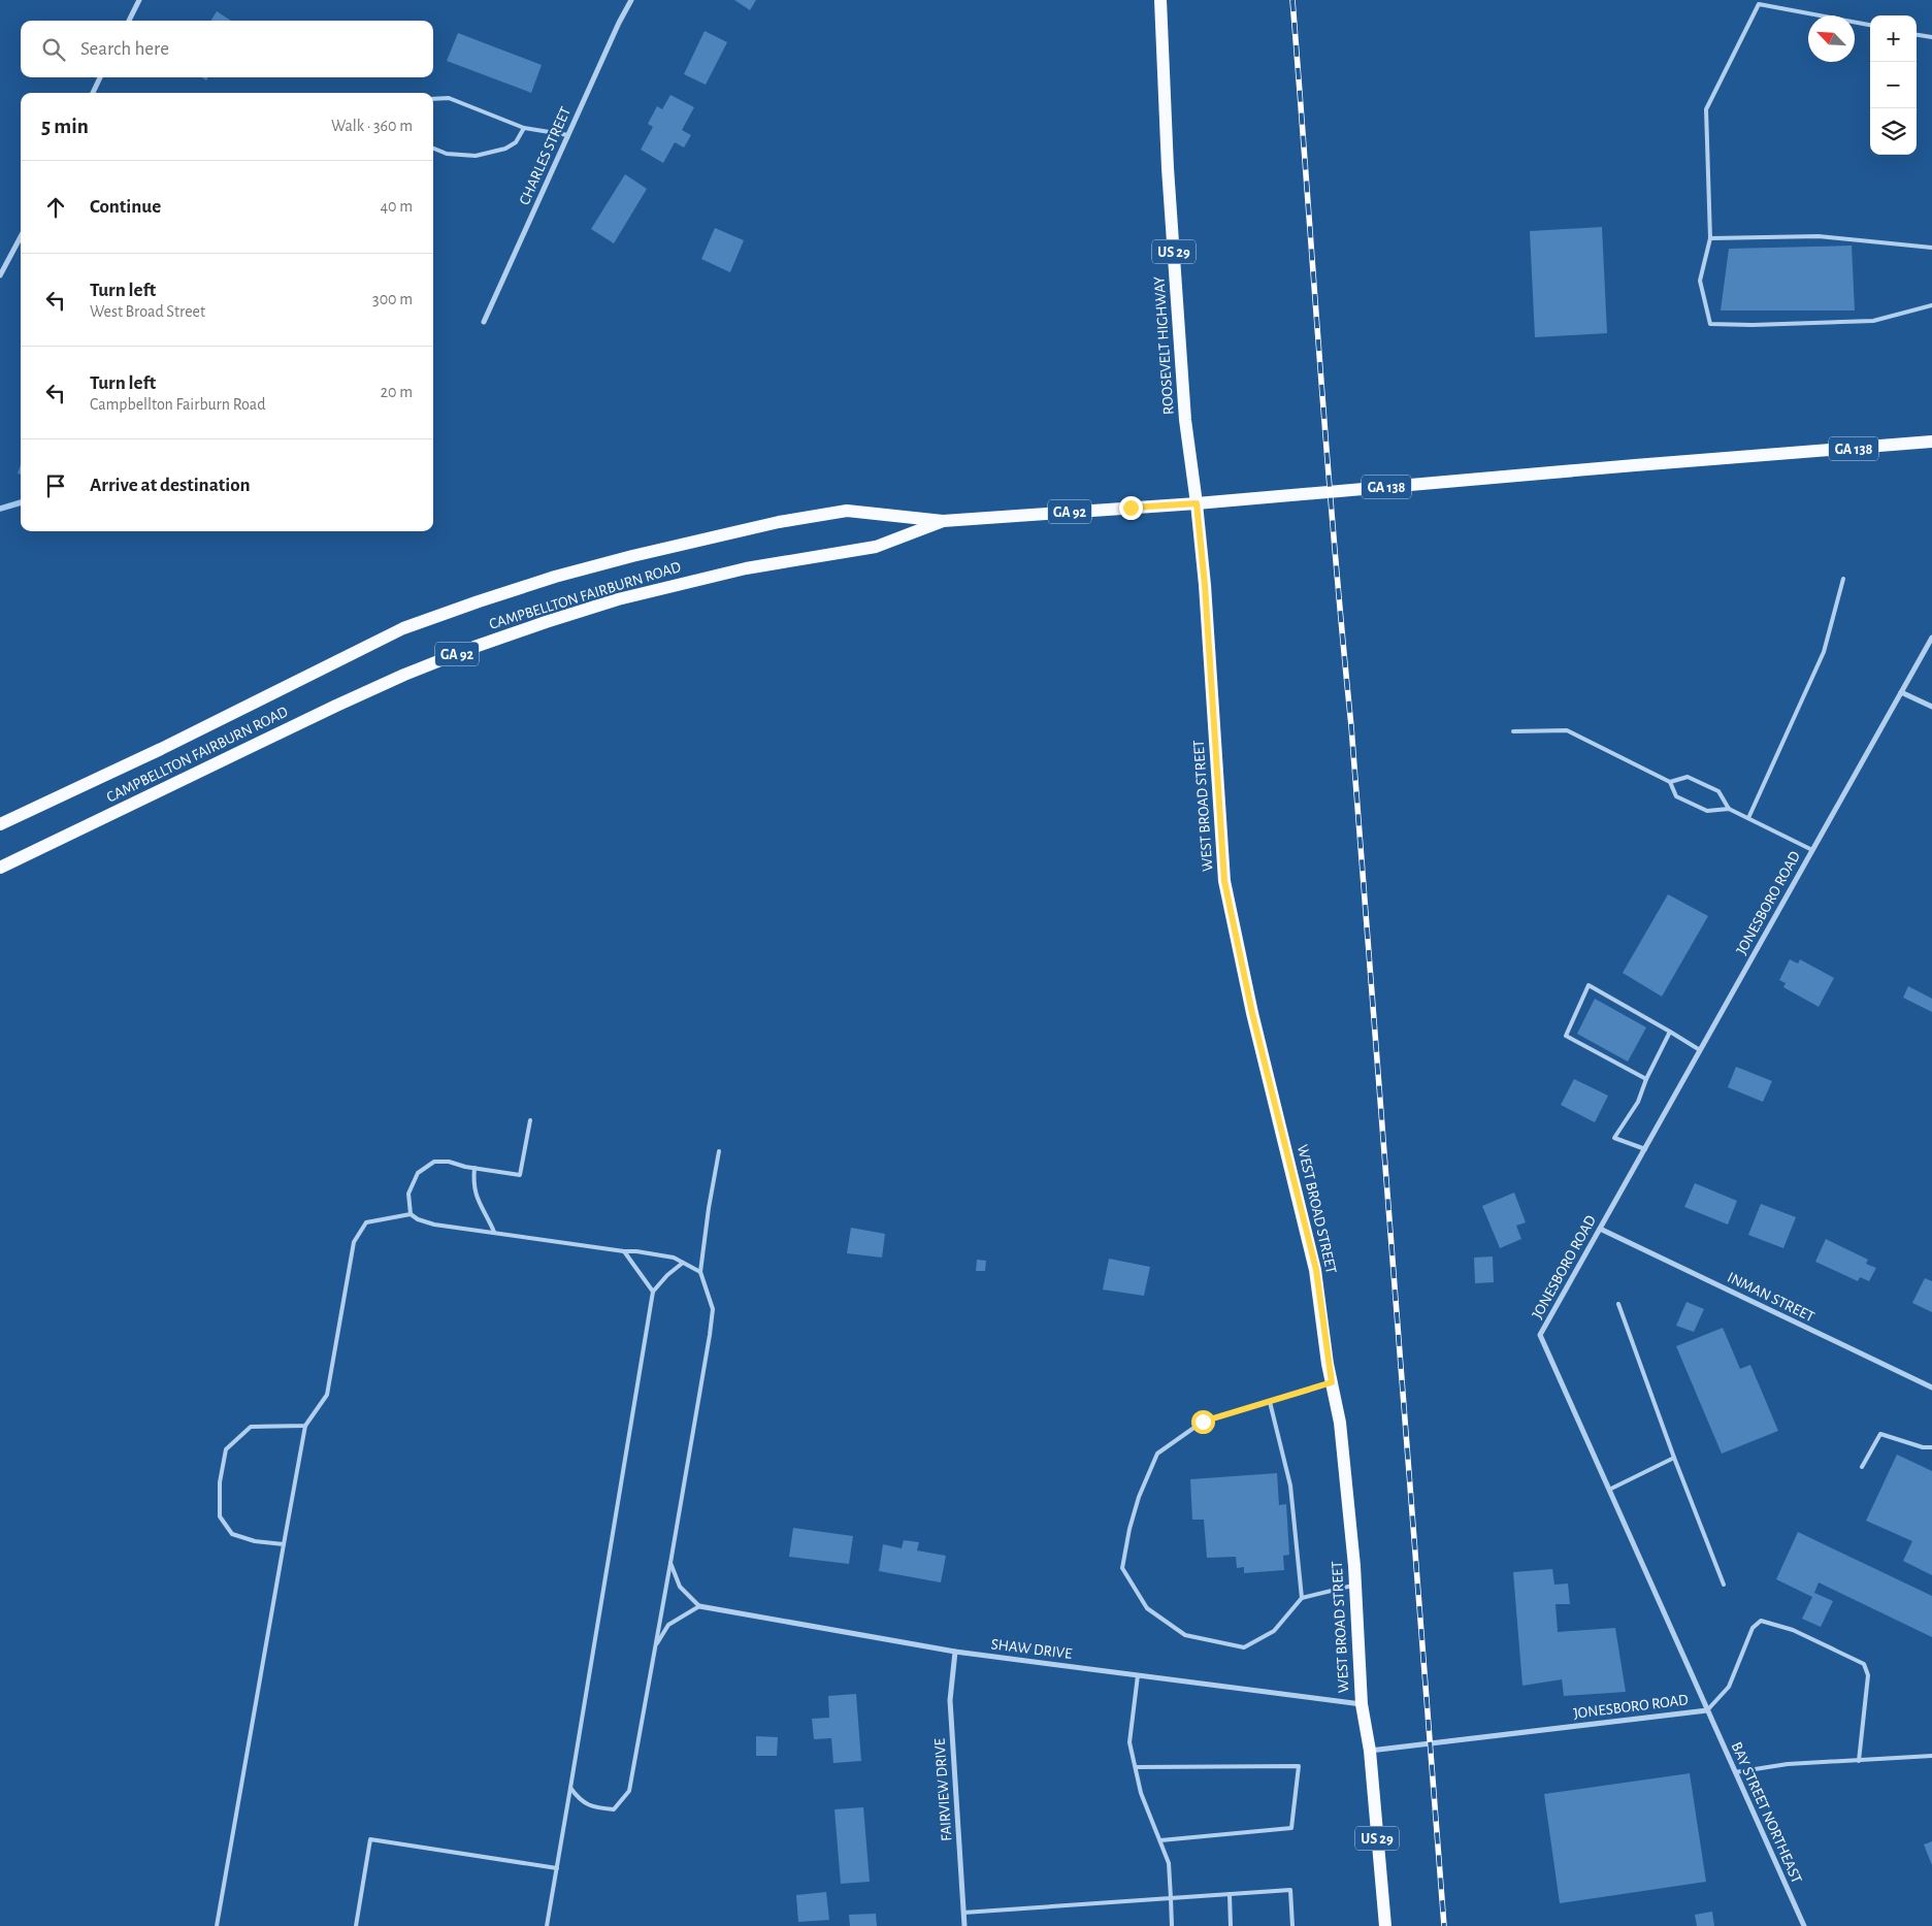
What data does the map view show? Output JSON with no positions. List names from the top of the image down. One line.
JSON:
{"streets":{"main road":["US 29","ROOSEVELT HIGHWAY","GA 138","GA 92","CAMPBELLTON FAIRBURN ROAD","WEST BROAD STREET"],"street":["CHARLES STREET","JONESBORO ROAD","INMAN STREET","SHAW DRIVE","FAIRVIEW DRIVE","BAY STREET NORTHEAST"]},"crossings":[["ROOSEVELT HIGHWAY","GA 138"],["ROOSEVELT HIGHWAY","CAMPBELLTON FAIRBURN ROAD"],["ROOSEVELT HIGHWAY","WEST BROAD STREET"],["GA 138","CAMPBELLTON FAIRBURN ROAD"],["GA 138","WEST BROAD STREET"],["CAMPBELLTON FAIRBURN ROAD","WEST BROAD STREET"],["WEST BROAD STREET","JONESBORO ROAD"],["WEST BROAD STREET","SHAW DRIVE"],["JONESBORO ROAD","INMAN STREET"],["JONESBORO ROAD","BAY STREET NORTHEAST"],["SHAW DRIVE","FAIRVIEW DRIVE"]],"north":"top left","page":{"map_buttons":["+","−"],"search":"Search here","heading":["5 min","Walk · 360 m"],"list":[["Continue","40 m"],["Turn left","West Broad Street","300 m"],["Turn left","Campbellton Fairburn Road","20 m"],"Arrive at destination"]}}
